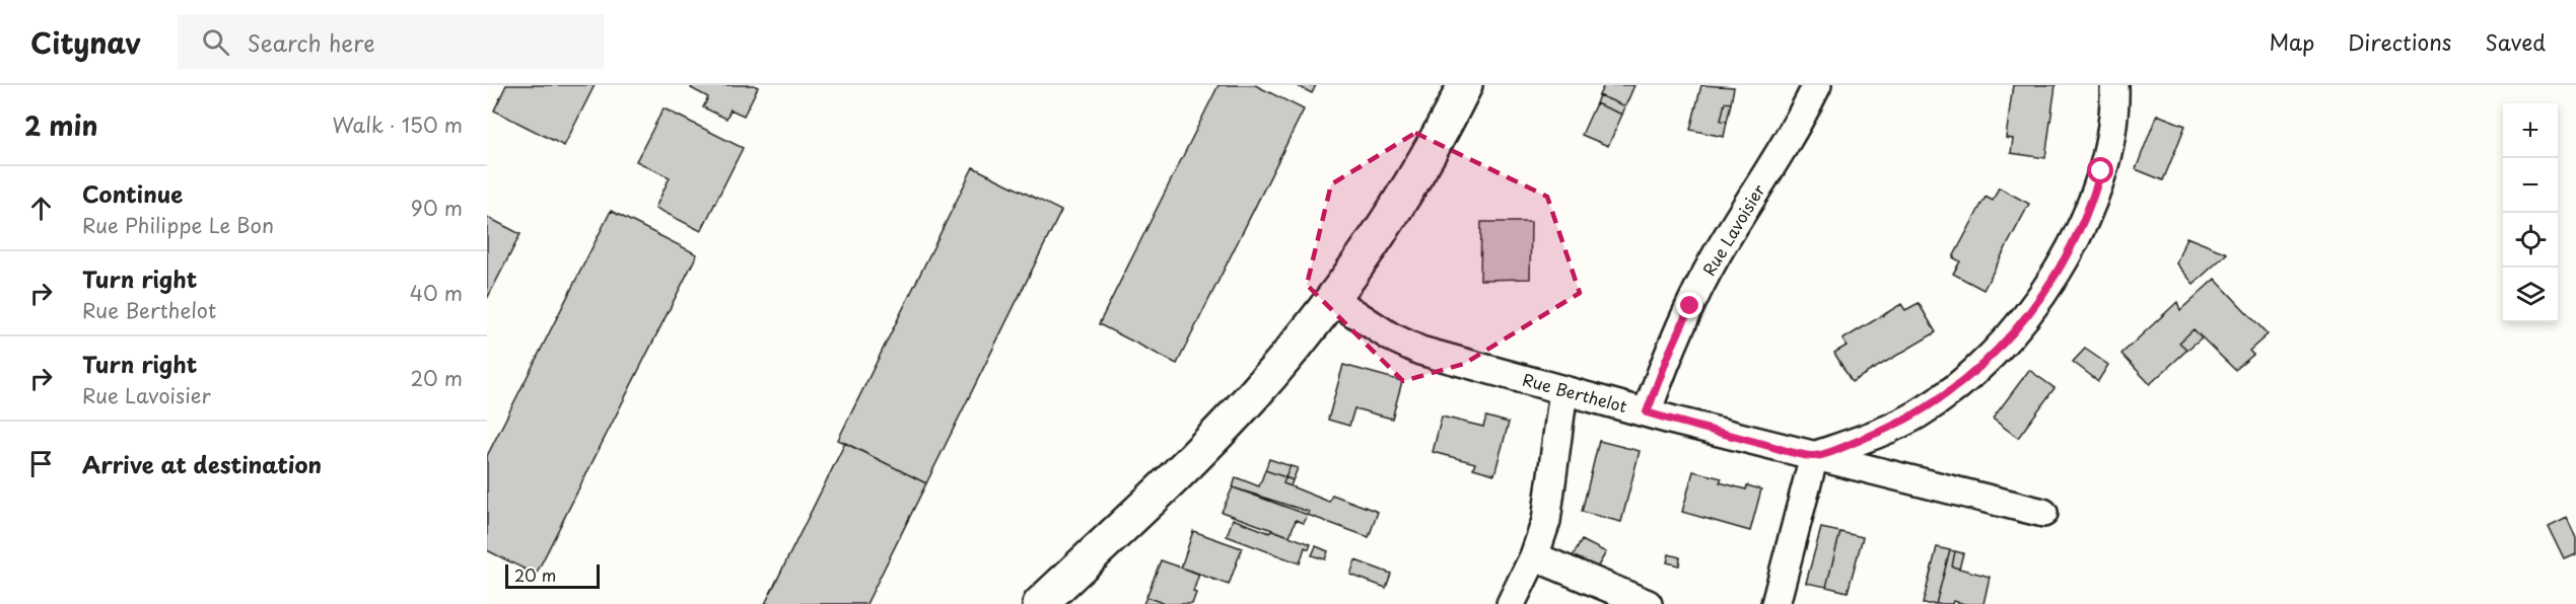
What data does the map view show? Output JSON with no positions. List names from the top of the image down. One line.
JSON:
{"streets":{"street":["Rue Lavoisier","Rue Berthelot"]},"crossings":[["Rue Lavoisier","Rue Berthelot"]],"scale_bar":"20 m","page":{"header":"Citynav","search":"Search here","nav":["Map","Directions","Saved"],"heading":["2 min","Walk · 150 m"],"map_buttons":["+","−"],"list":[["Continue","Rue Philippe Le Bon","90 m"],["Turn right","Rue Berthelot","40 m"],["Turn right","Rue Lavoisier","20 m"],"Arrive at destination"],"scale":"20 m"}}
